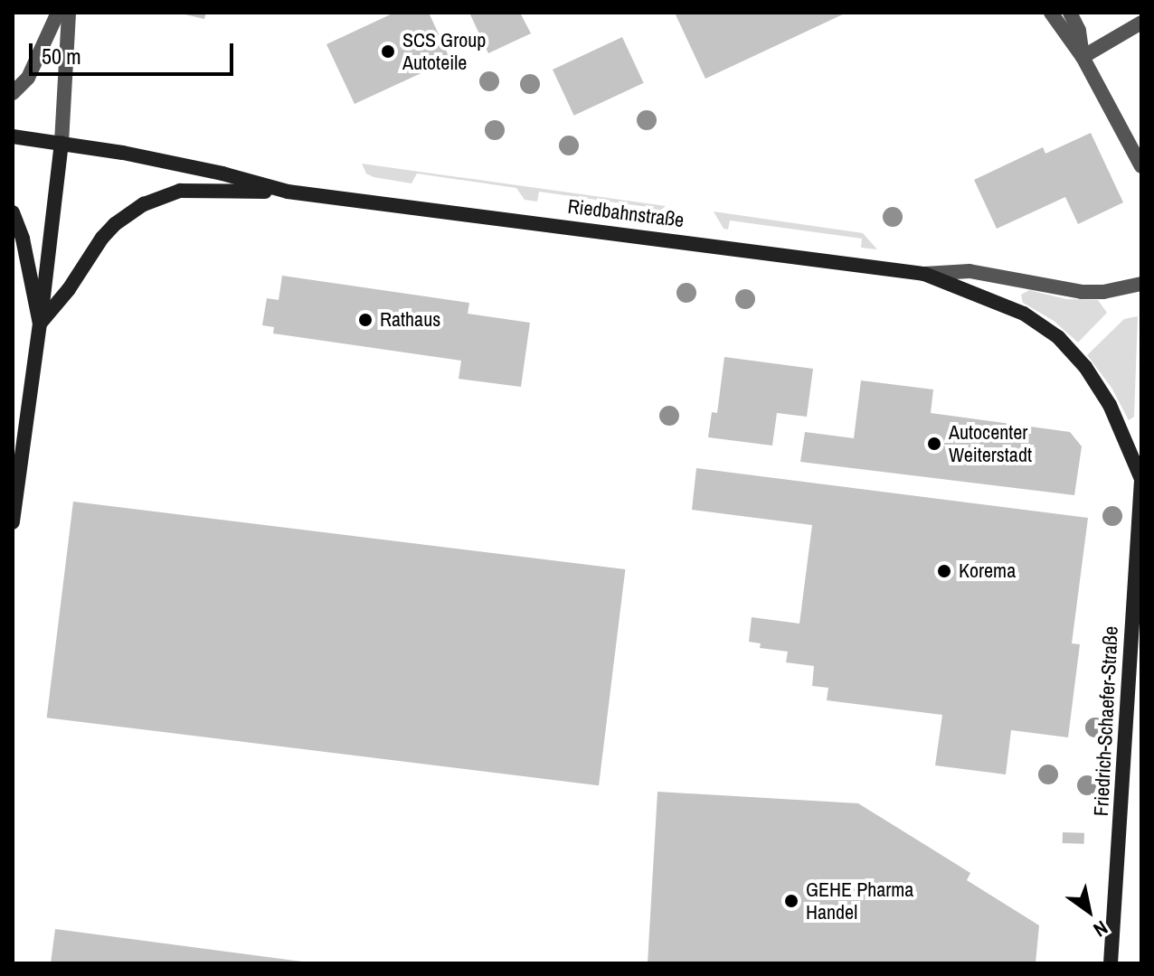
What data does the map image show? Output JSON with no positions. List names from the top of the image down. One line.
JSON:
{"streets":{"main road":["Riedbahnstraße","Friedrich-Schaefer-Straße"]},"crossings":[["Riedbahnstraße","Friedrich-Schaefer-Straße"]],"places":["SCS Group Autoteile","Rathaus","Autocenter Weiterstadt","Korema","GEHE Pharma Handel"],"scale_bar":"50 m","north":"bottom right"}
